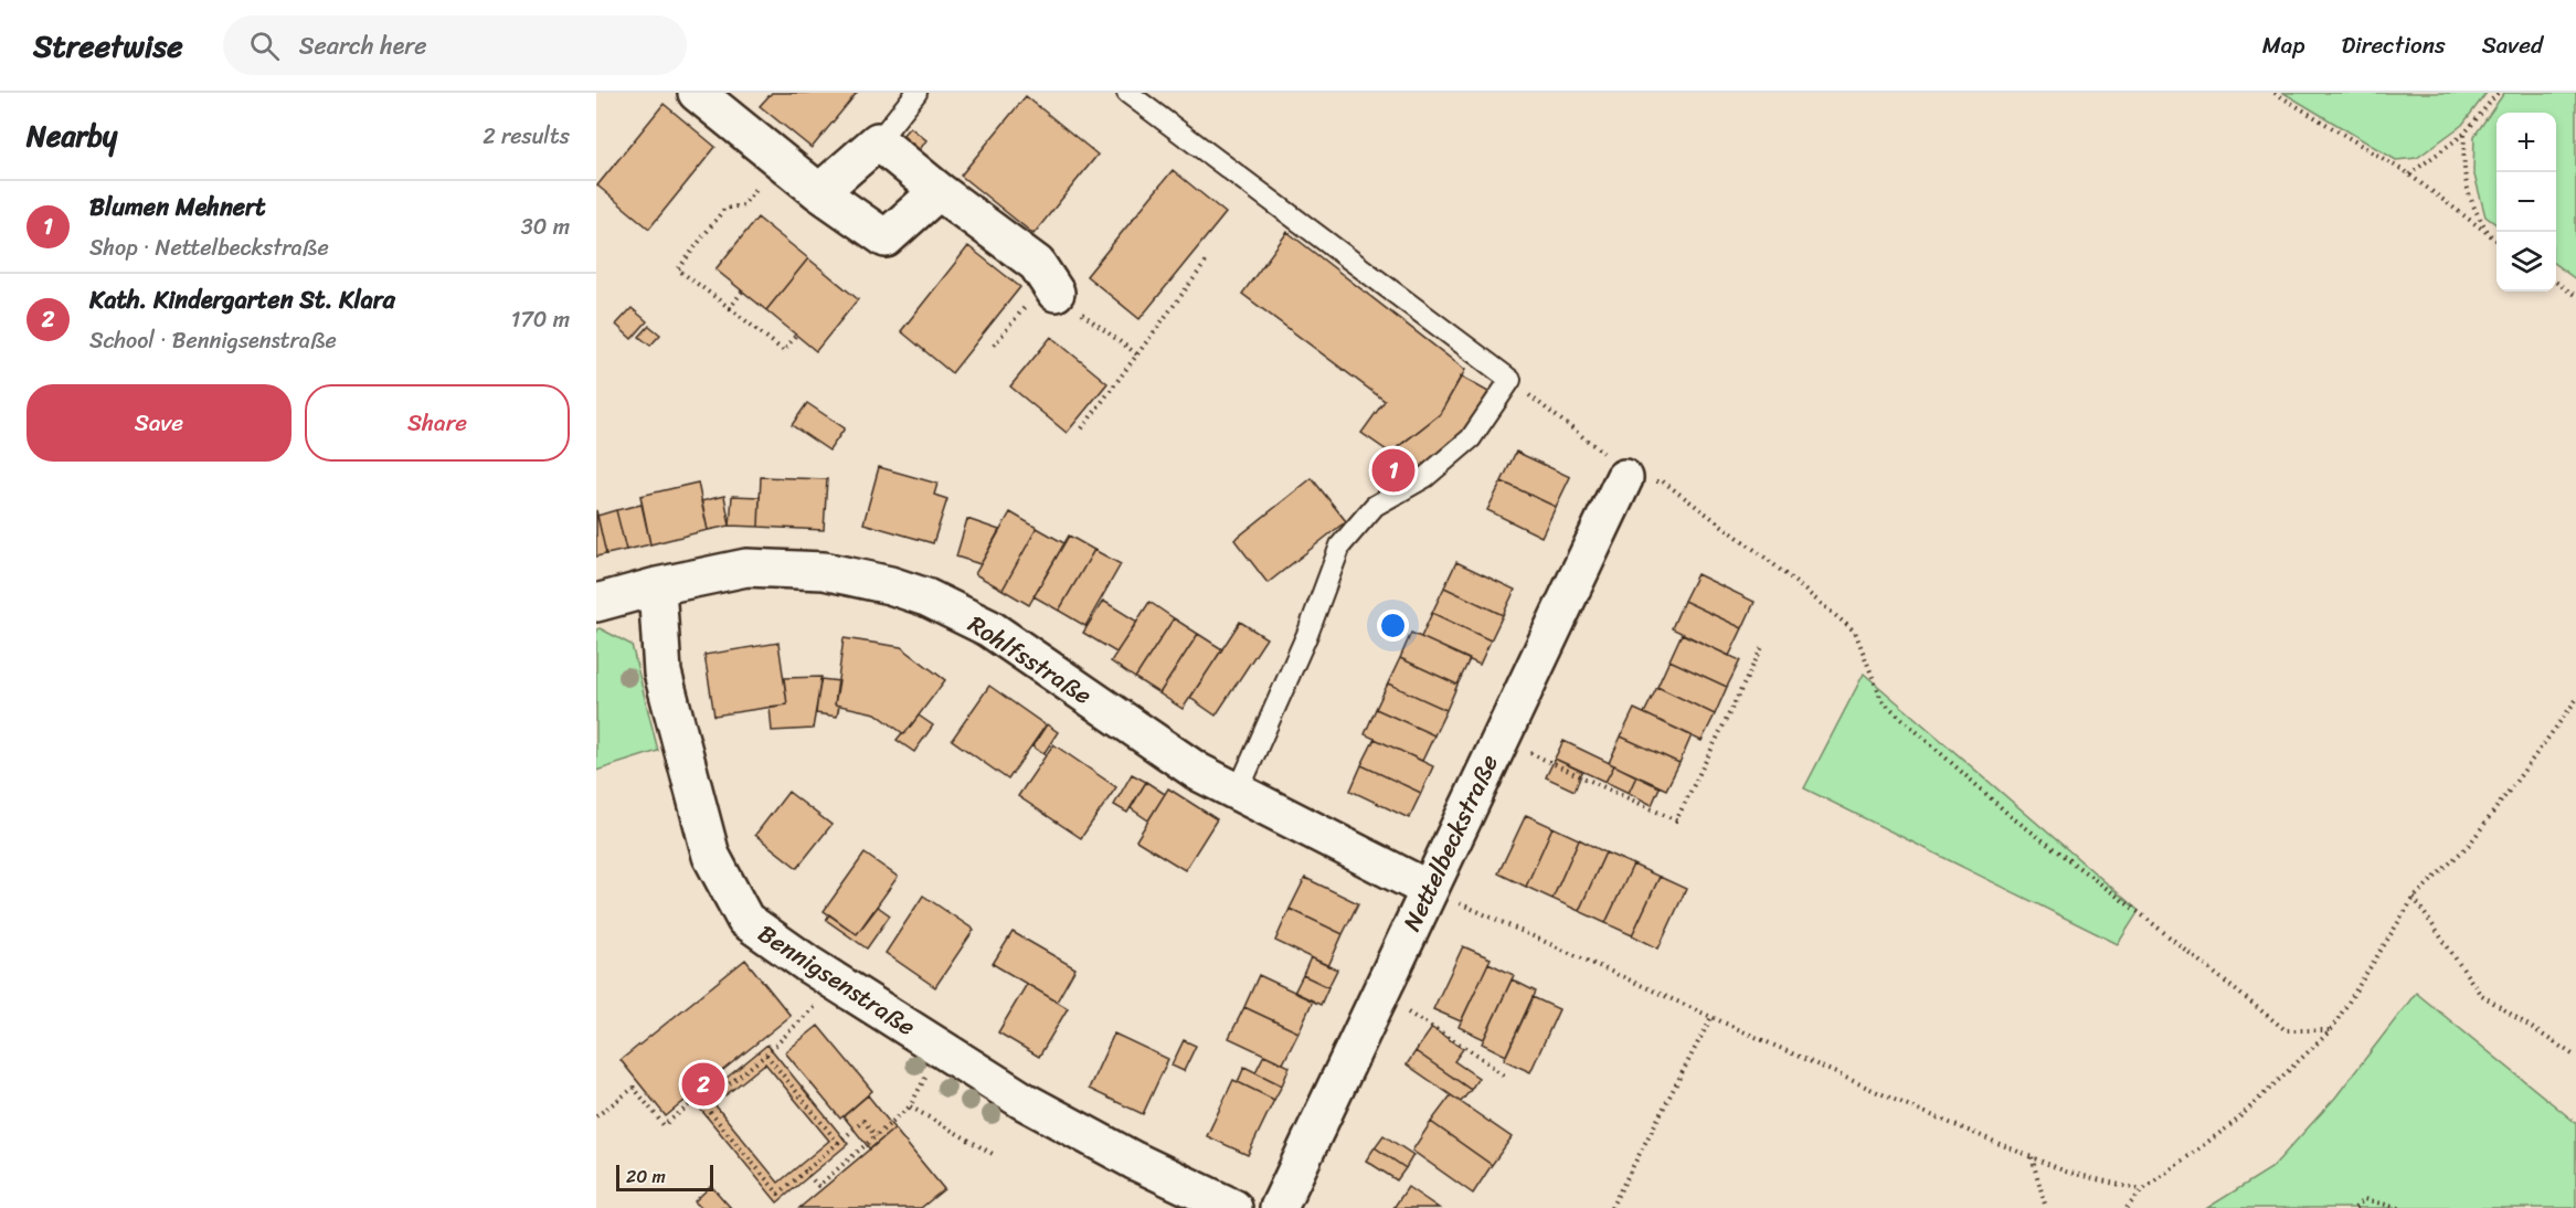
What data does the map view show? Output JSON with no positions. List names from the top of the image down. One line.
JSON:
{"streets":{"street":["Rohlfsstraße","Nettelbeckstraße","Bennigsenstraße"]},"crossings":[["Rohlfsstraße","Nettelbeckstraße"],["Rohlfsstraße","Bennigsenstraße"]],"scale_bar":"20 m","page":{"header":"Streetwise","search":"Search here","nav":["Map","Directions","Saved"],"heading":["Nearby","2 results"],"map_buttons":["+","−"],"list":[{"mark":"1","name":"Blumen Mehnert","note":"Shop · Nettelbeckstraße","value":"30 m"},{"mark":"2","name":"Kath. Kindergarten St. Klara","note":"School · Bennigsenstraße","value":"170 m"}],"buttons":["Save","Share"],"pins":["1","2"],"scale":"20 m"}}
